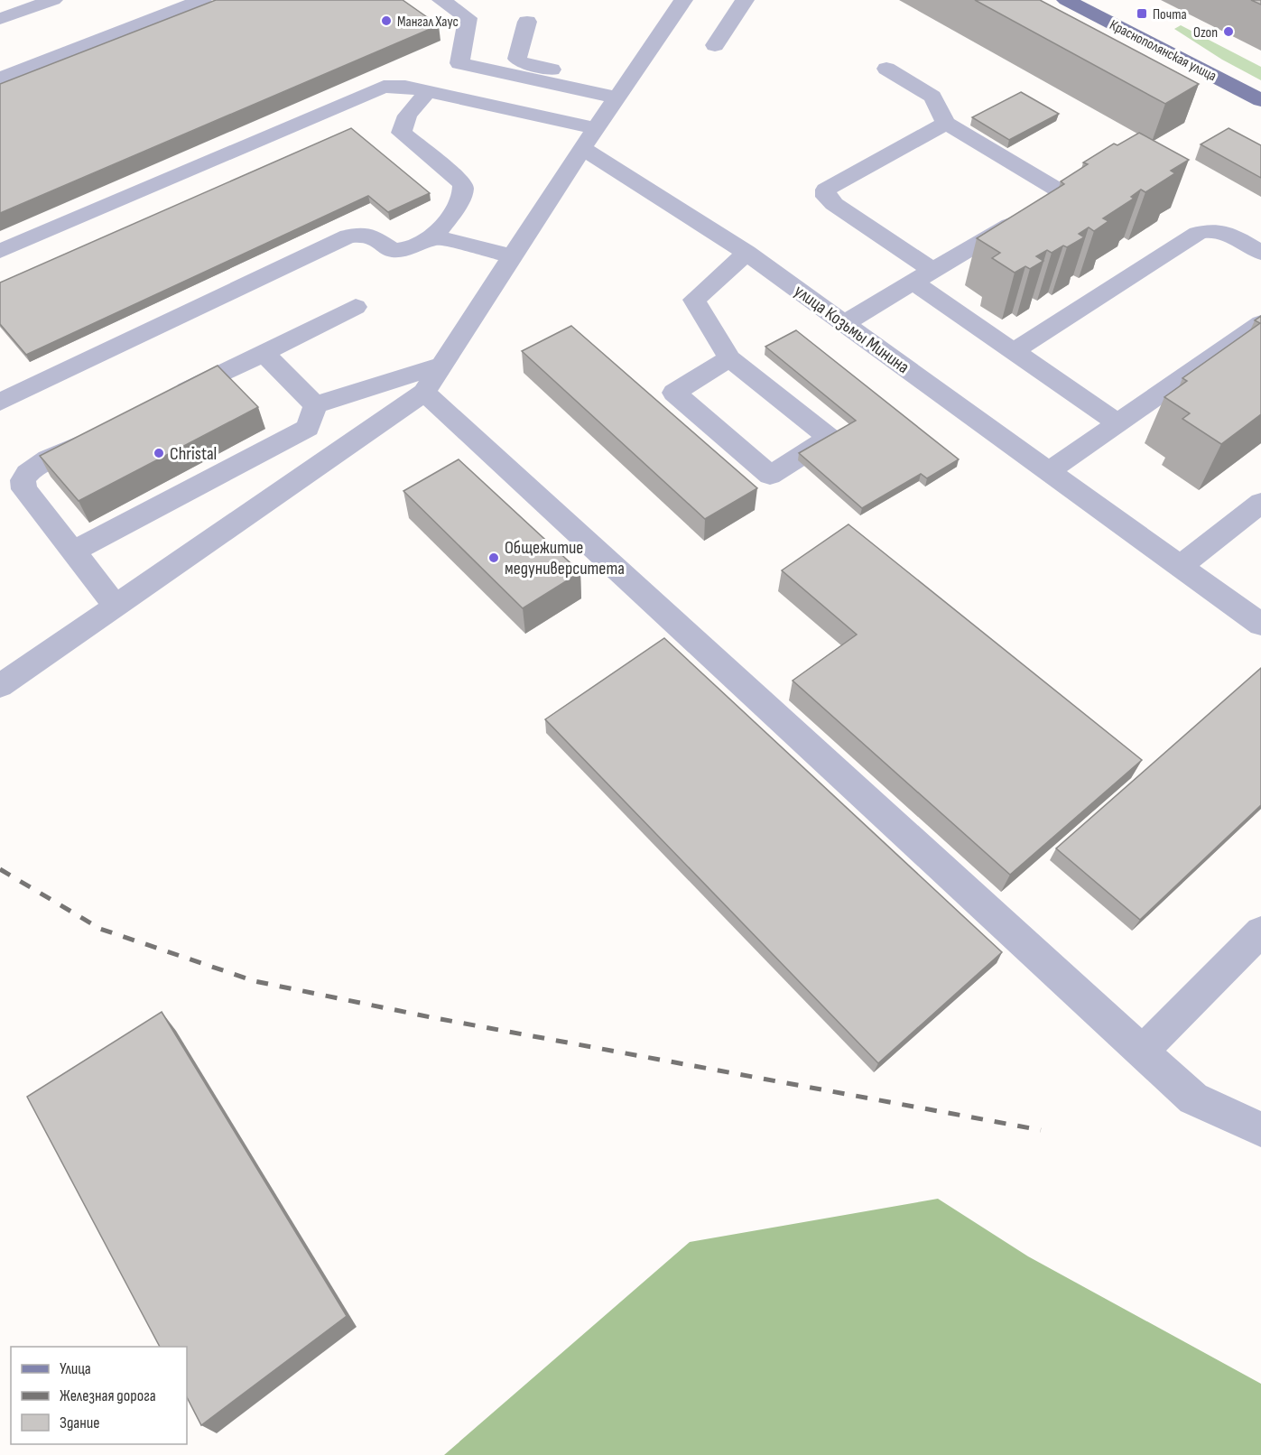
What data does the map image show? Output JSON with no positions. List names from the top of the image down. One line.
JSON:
{"streets":{"main road":["Краснополянская улица"],"street":["улица Козьмы Минина"]},"places":{"transit":["Почта"],"other":["Мангал Хаус","Ozon","Christal","Общежитие медуниверситета"]},"legend":["Улица","Железная дорога","Здание"]}
